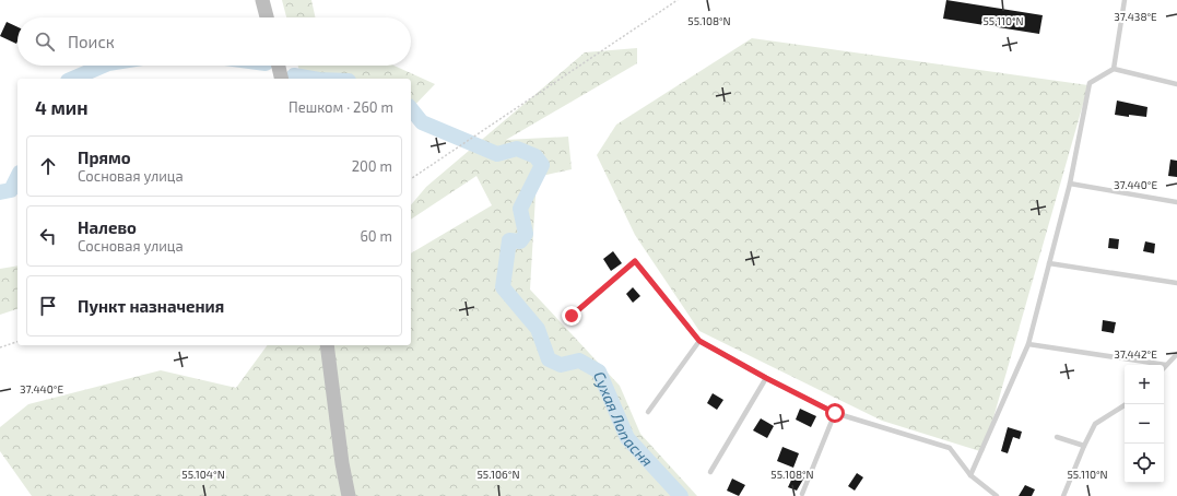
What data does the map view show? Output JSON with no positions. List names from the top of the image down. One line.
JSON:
{"water":["Сухая Лопасня"],"page":{"search":"Поиск","heading":["4 мин","Пешком · 260 m"],"list":[["Прямо","Сосновая улица","200 m"],["Налево","Сосновая улица","60 m"],"Пункт назначения"],"map_buttons":["+","−"]},"coordinates":["37.438°E","55.108°N","55.110°N","37.440°E","37.442°E","55.104°N","55.106°N"]}
